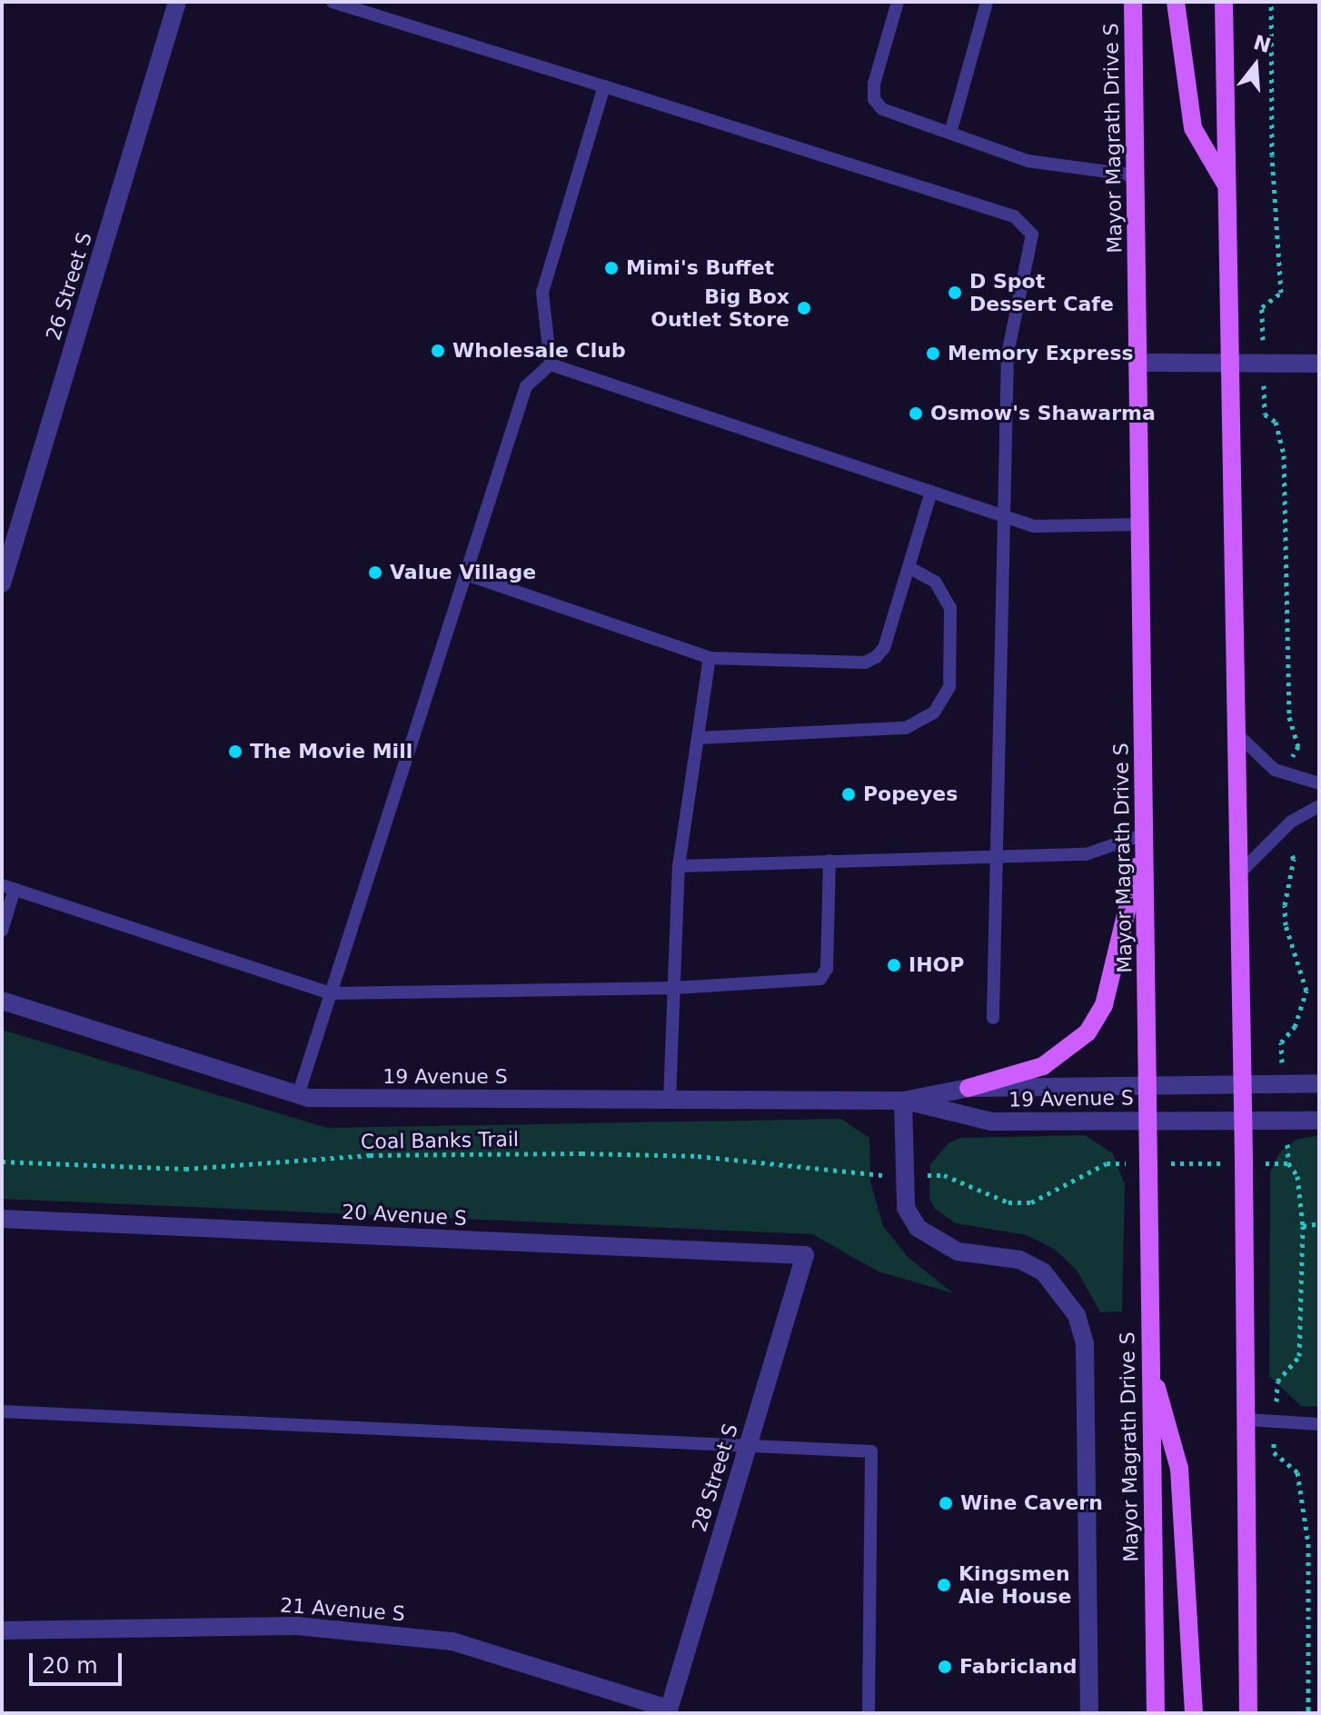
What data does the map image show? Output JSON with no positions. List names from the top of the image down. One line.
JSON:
{"streets":{"main road":["Mayor Magrath Drive S"],"street":["26 Street S","19 Avenue S","20 Avenue S","28 Street S","21 Avenue S"],"path":["Coal Banks Trail"]},"crossings":[["Mayor Magrath Drive S","19 Avenue S"],["20 Avenue S","28 Street S"],["28 Street S","21 Avenue S"]],"places":["Mimi's Buffet","D Spot Dessert Cafe","Big Box Outlet Store","Wholesale Club","Memory Express","Osmow's Shawarma","Value Village","The Movie Mill","Popeyes","IHOP","Wine Cavern","Kingsmen Ale House","Fabricland"],"scale_bar":"20 m","north":"top"}
